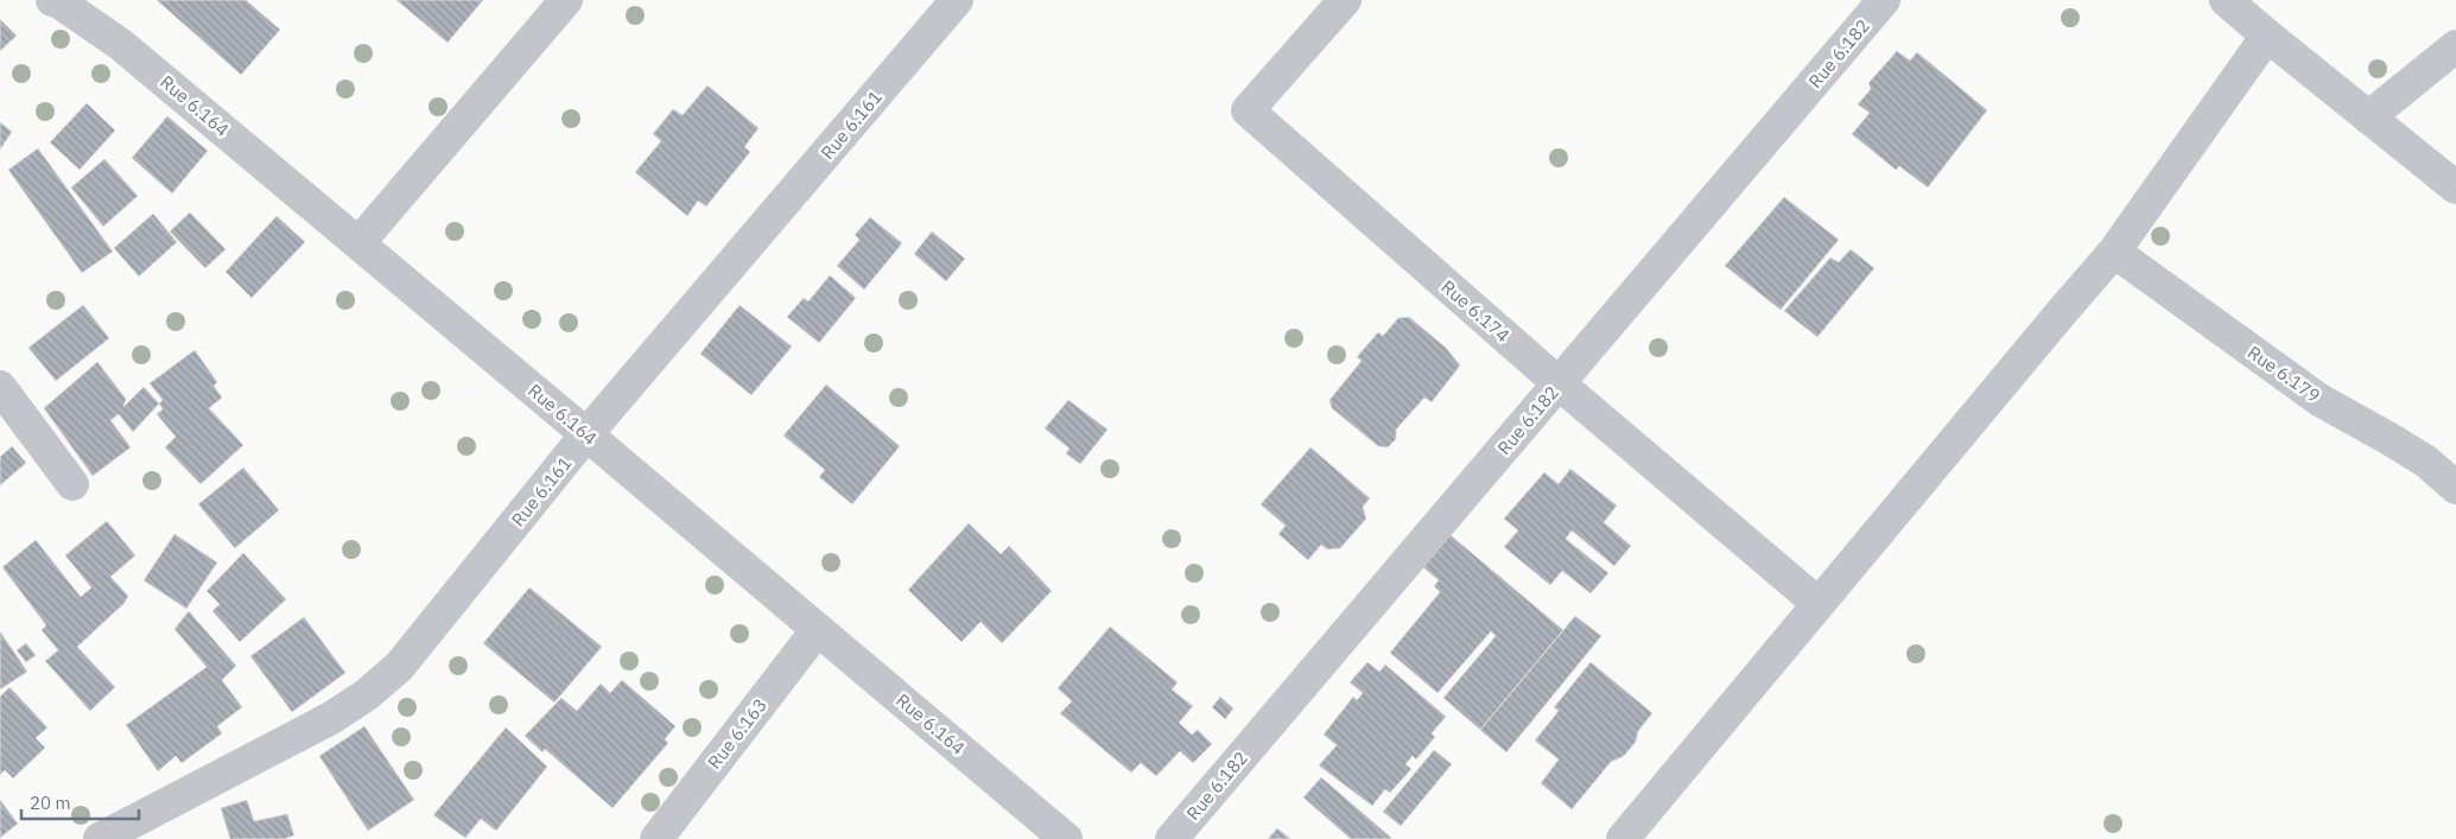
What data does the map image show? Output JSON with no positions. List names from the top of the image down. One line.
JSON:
{"streets":{"street":["Rue 6.182","Rue 6.164","Rue 6.161","Rue 6.174","Rue 6.179","Rue 6.163"]},"crossings":[["Rue 6.182","Rue 6.174"],["Rue 6.164","Rue 6.161"],["Rue 6.164","Rue 6.163"]],"scale_bar":"20 m"}
